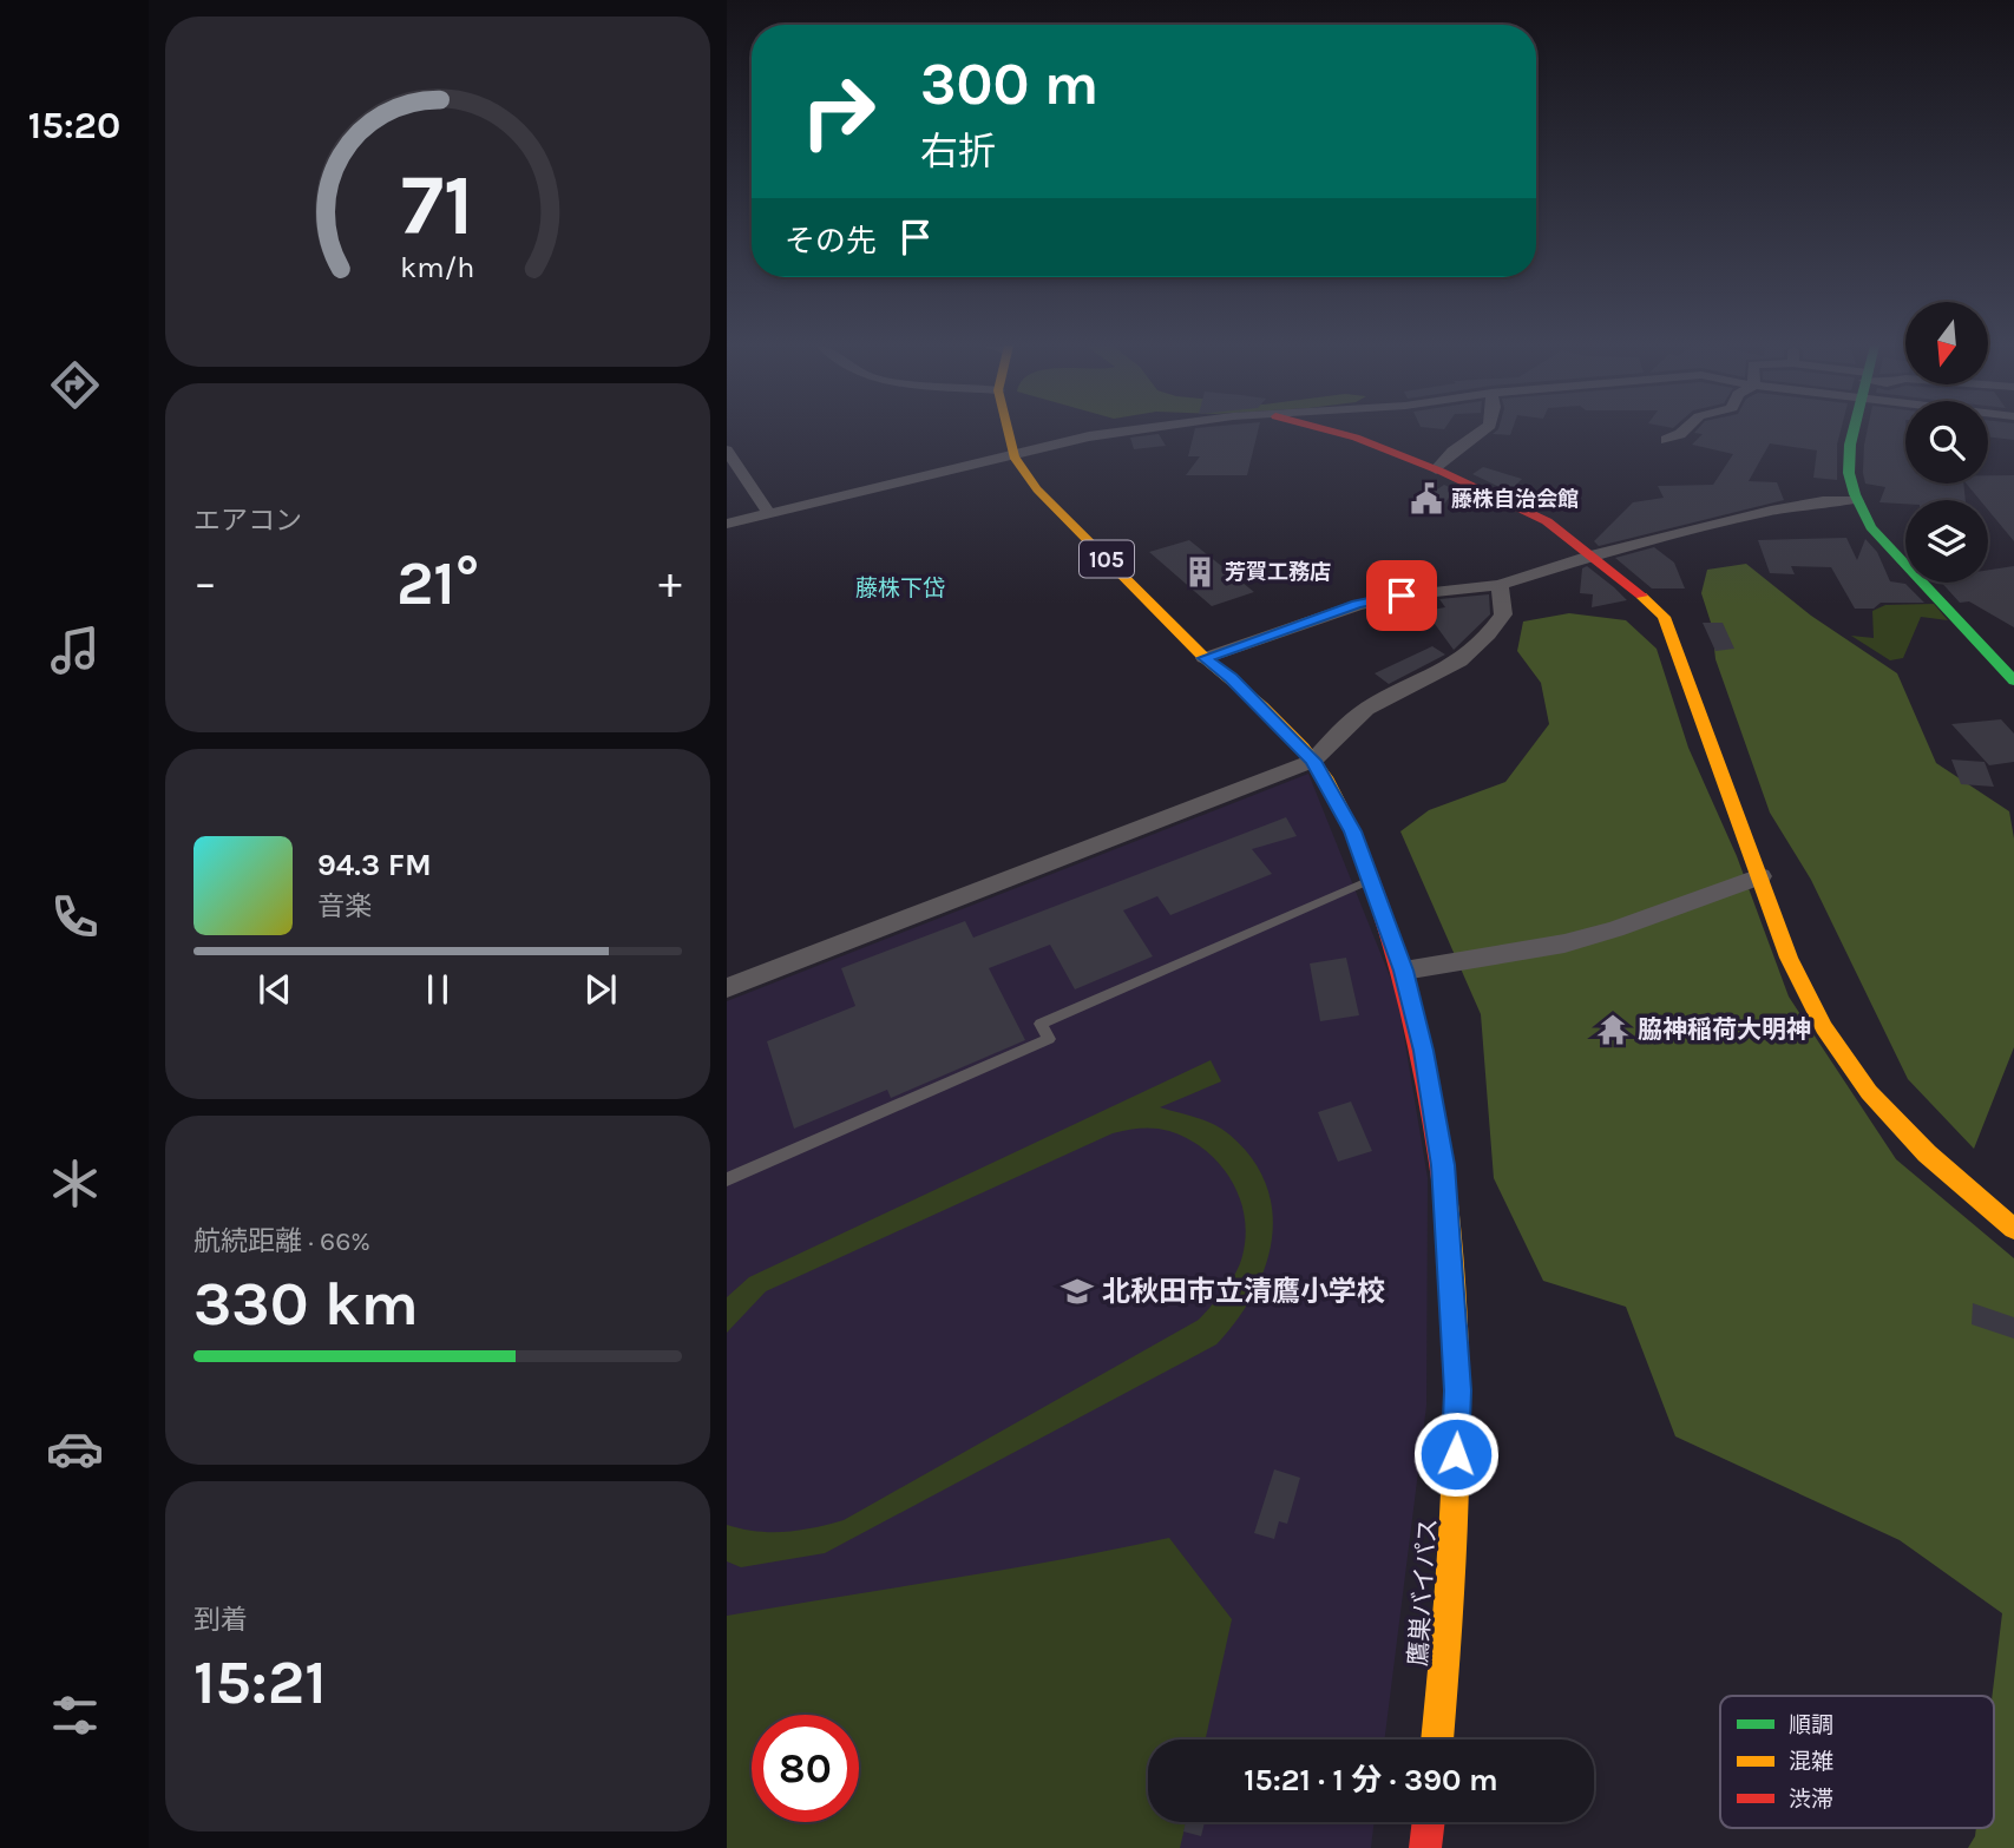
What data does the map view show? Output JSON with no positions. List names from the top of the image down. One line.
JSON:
{"streets":{"main road":["105","鷹巣バイパス"]},"districts":["藤株下岱"],"places":{"public building":["藤株自治会館"],"building":["芳賀工務店"],"temple":["脇神稲荷大明神"],"school or university":["北秋田市立清鷹小学校"]},"legend":["順調","混雑","渋滞"],"north":"bottom","page":{"tabs":"15:20","turn":["300 m","右折"],"then":"その先","tile":["エアコン",["航続距離 · 66%","330 km"],["到着","15:21"]],"heat":["−","21°","+"],"song":["94.3 FM","音楽"],"limit":"80","trip":"15:21 · 1 分 · 390 m","gauge":["71","km/h"]}}
